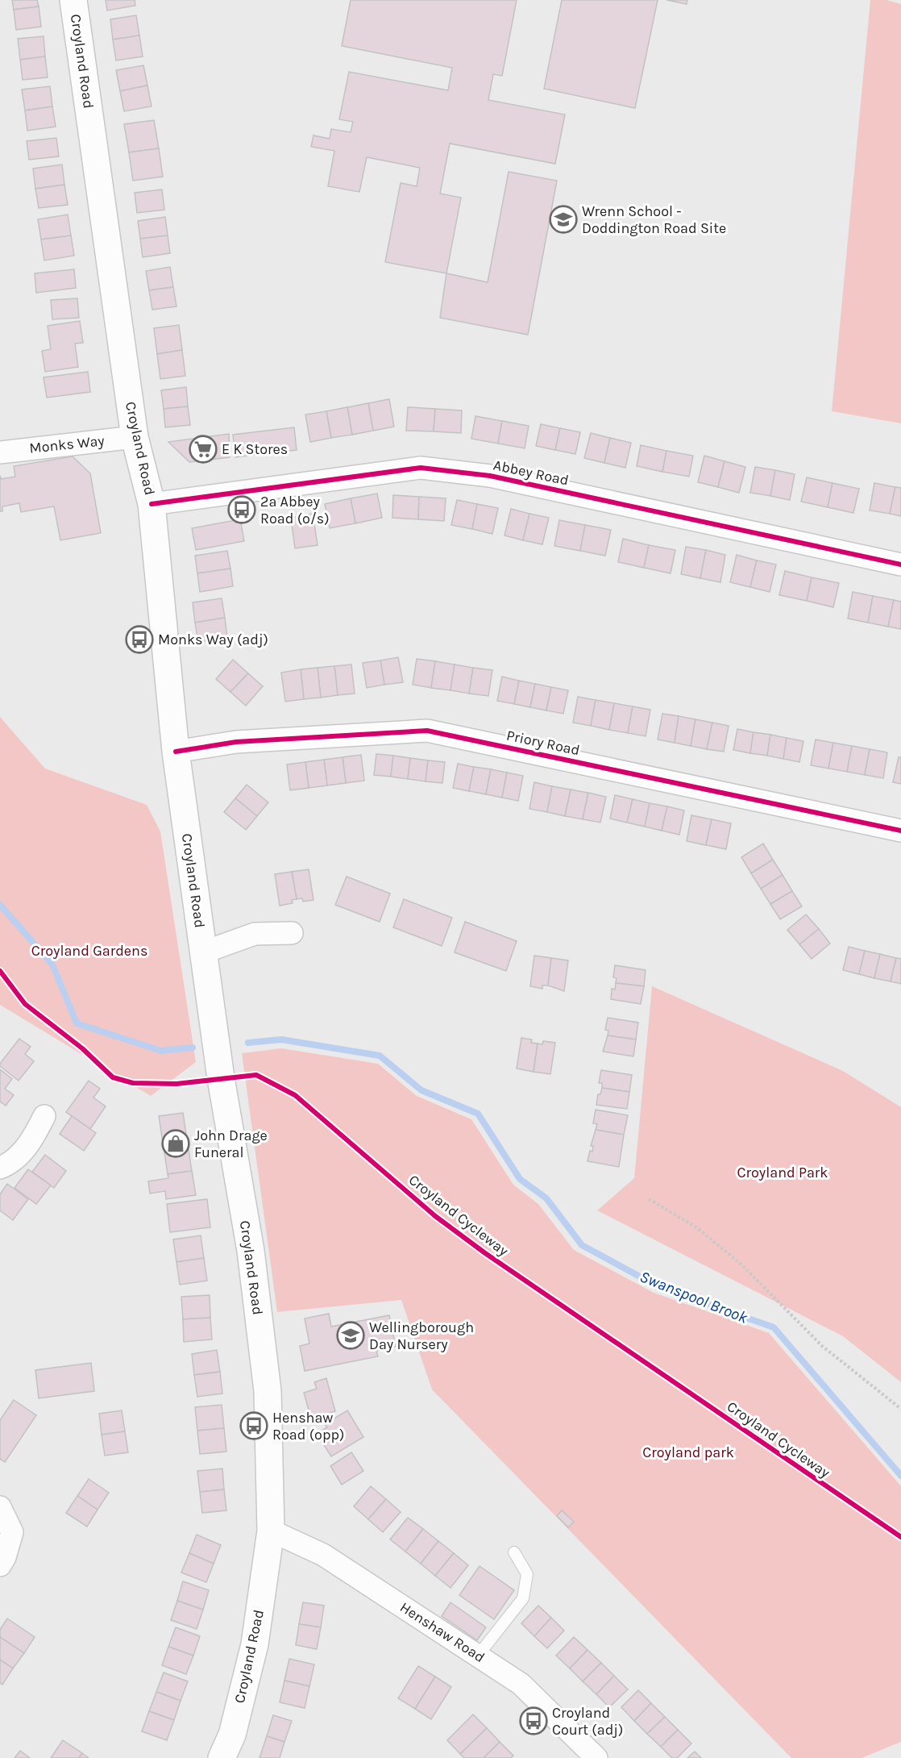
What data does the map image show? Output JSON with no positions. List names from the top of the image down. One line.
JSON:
{"streets":{"main road":["Croyland Road"],"street":["Monks Way","Abbey Road","Priory Road","Henshaw Road"],"cycle path":["Croyland Cycleway"]},"crossings":[["Croyland Road","Monks Way"],["Croyland Road","Abbey Road"],["Croyland Road","Priory Road"],["Croyland Road","Henshaw Road"]],"water":["Swanspool Brook"],"parks":["Croyland Gardens","Croyland Park","Croyland park"],"places":{"school or university":["Wrenn School - Doddington Road Site","Wellingborough Day Nursery"],"supermarket":["E K Stores"],"bus stop":["2a Abbey Road (o/s)","Monks Way (adj)","Henshaw Road (opp)","Croyland Court (adj)"],"shop":["John Drage Funeral"]}}
